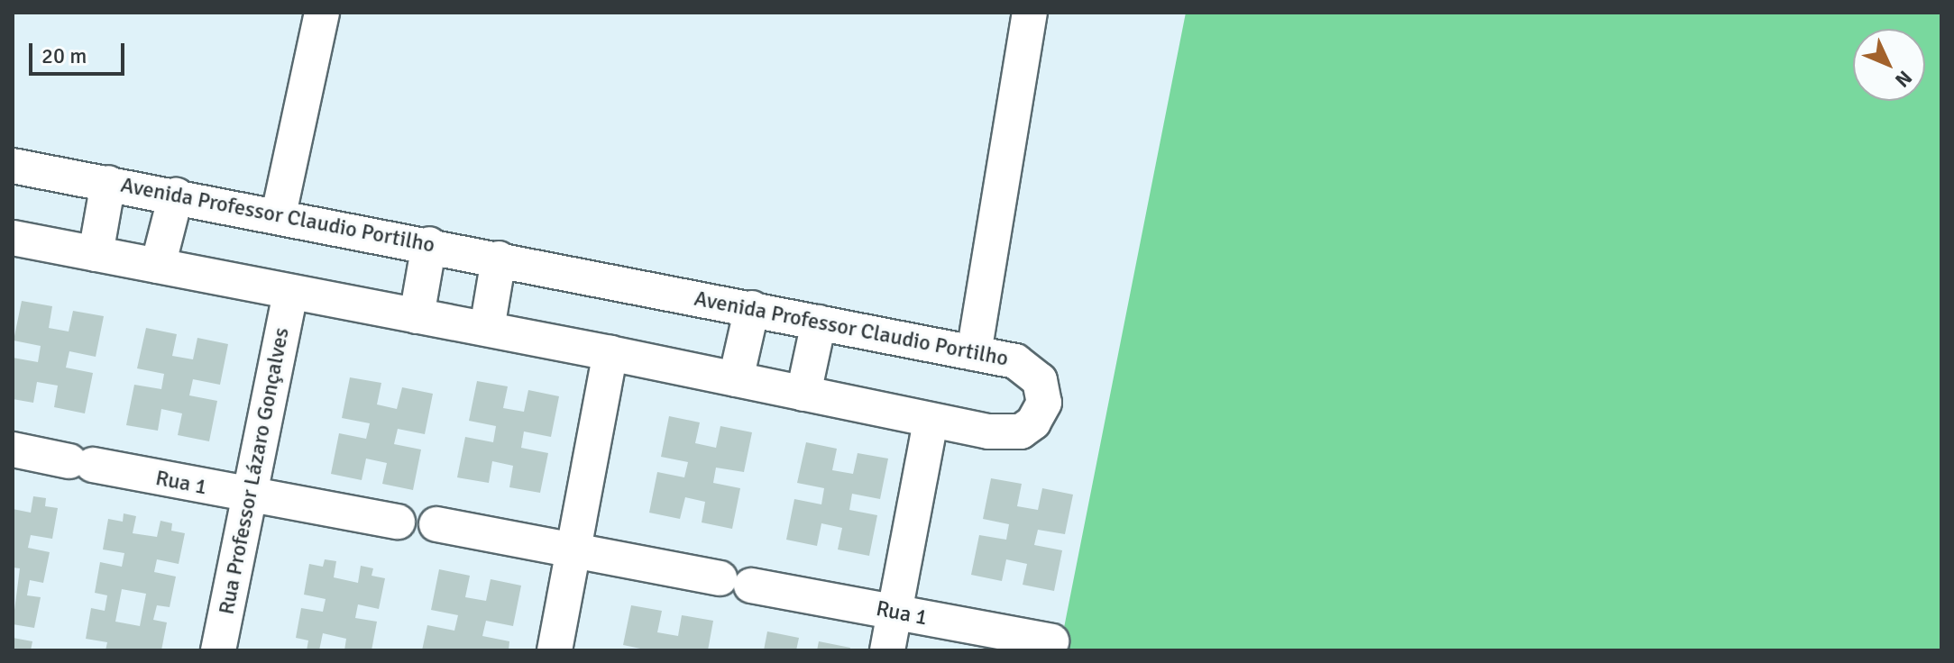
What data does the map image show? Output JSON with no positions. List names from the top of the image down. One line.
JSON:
{"streets":{"street":["Avenida Professor Claudio Portilho","Rua Professor Lázaro Gonçalves","Rua 1"]},"crossings":[["Avenida Professor Claudio Portilho","Rua Professor Lázaro Gonçalves"],["Rua Professor Lázaro Gonçalves","Rua 1"]],"scale_bar":"20 m","north":"bottom right"}
